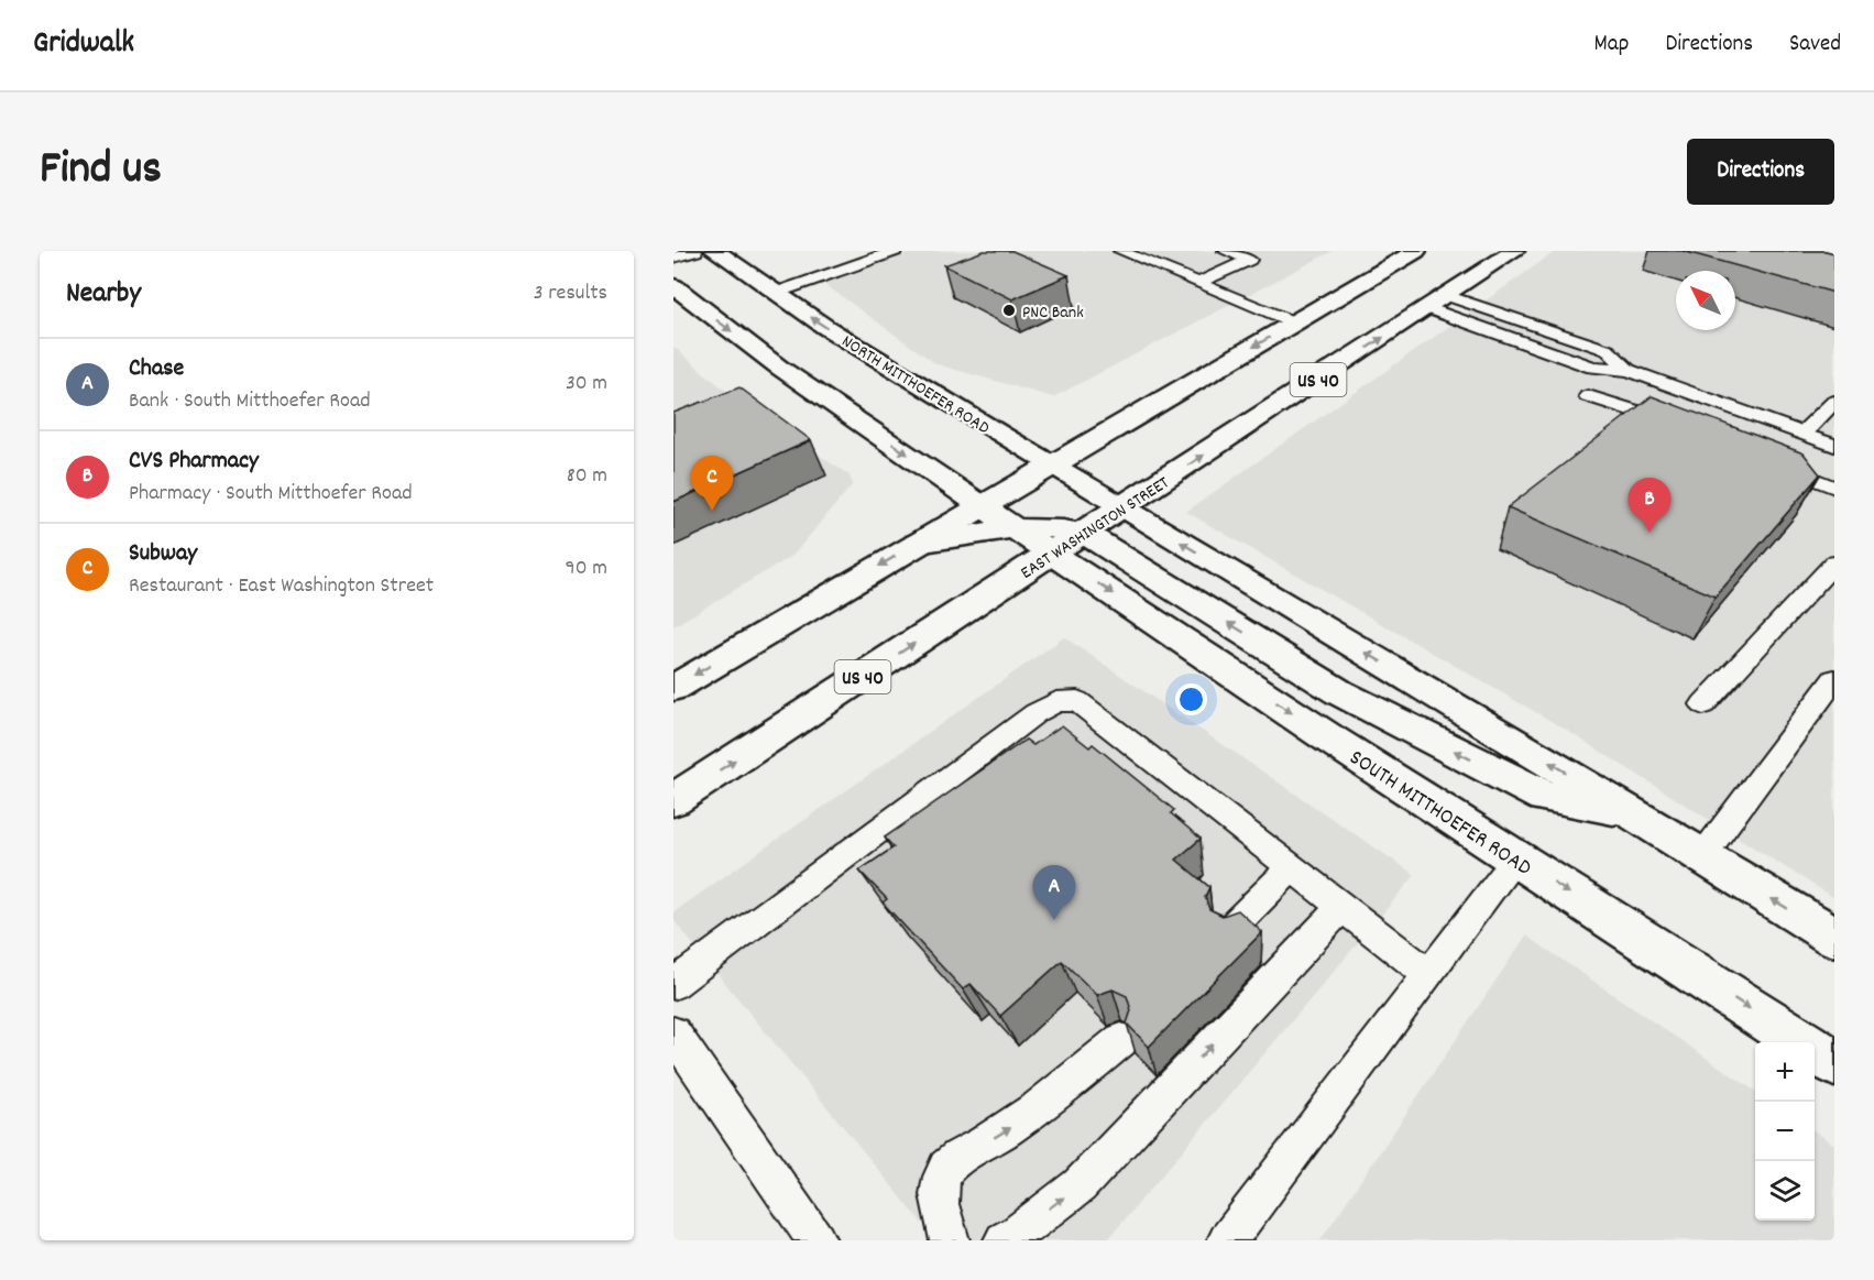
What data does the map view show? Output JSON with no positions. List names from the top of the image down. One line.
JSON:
{"streets":{"main road":["US 40","NORTH MITTHOEFER ROAD","EAST WASHINGTON STREET","SOUTH MITTHOEFER ROAD"]},"crossings":[["NORTH MITTHOEFER ROAD","EAST WASHINGTON STREET"],["EAST WASHINGTON STREET","SOUTH MITTHOEFER ROAD"]],"places":["PNC Bank"],"north":"top left","page":{"header":"Gridwalk","nav":["Map","Directions","Saved"],"title":"Find us","buttons":"Directions","heading":["Nearby","3 results"],"list":[{"mark":"A","name":"Chase","note":"Bank · South Mitthoefer Road","value":"30 m"},{"mark":"B","name":"CVS Pharmacy","note":"Pharmacy · South Mitthoefer Road","value":"80 m"},{"mark":"C","name":"Subway","note":"Restaurant · East Washington Street","value":"90 m"}],"pins":["C","B","A"],"map_buttons":["+","−"]}}
